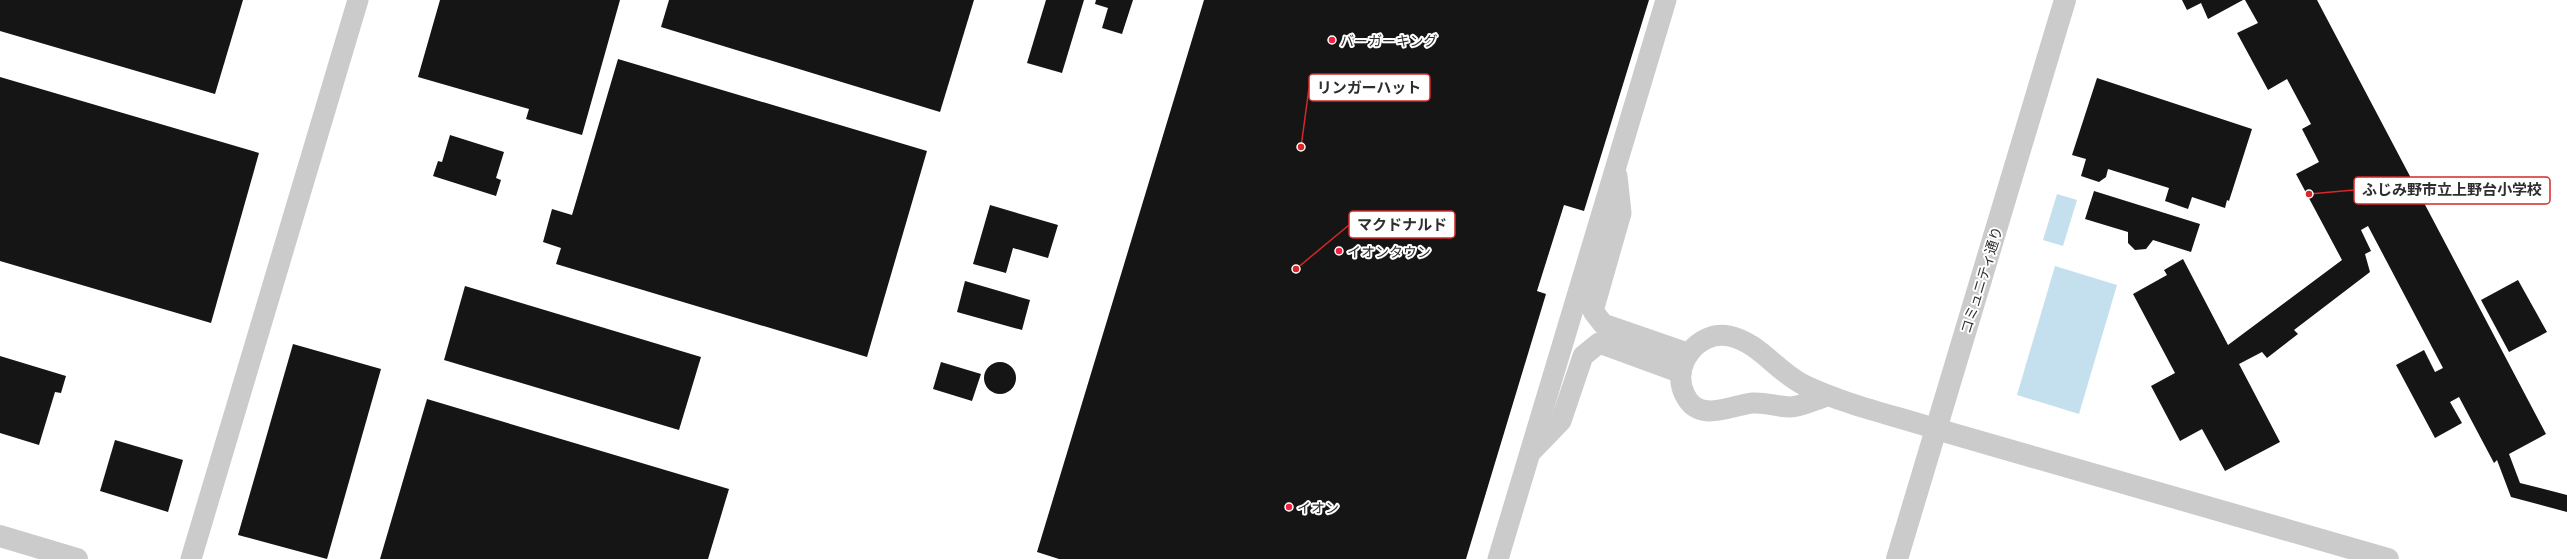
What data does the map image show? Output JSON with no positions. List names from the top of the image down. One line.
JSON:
{"streets":{"street":["コミュニティ通り"]},"places":["バーガーキング","リンガーハット","ふじみ野市立上野台小学校","イオンタウン","マクドナルド","イオン"]}
